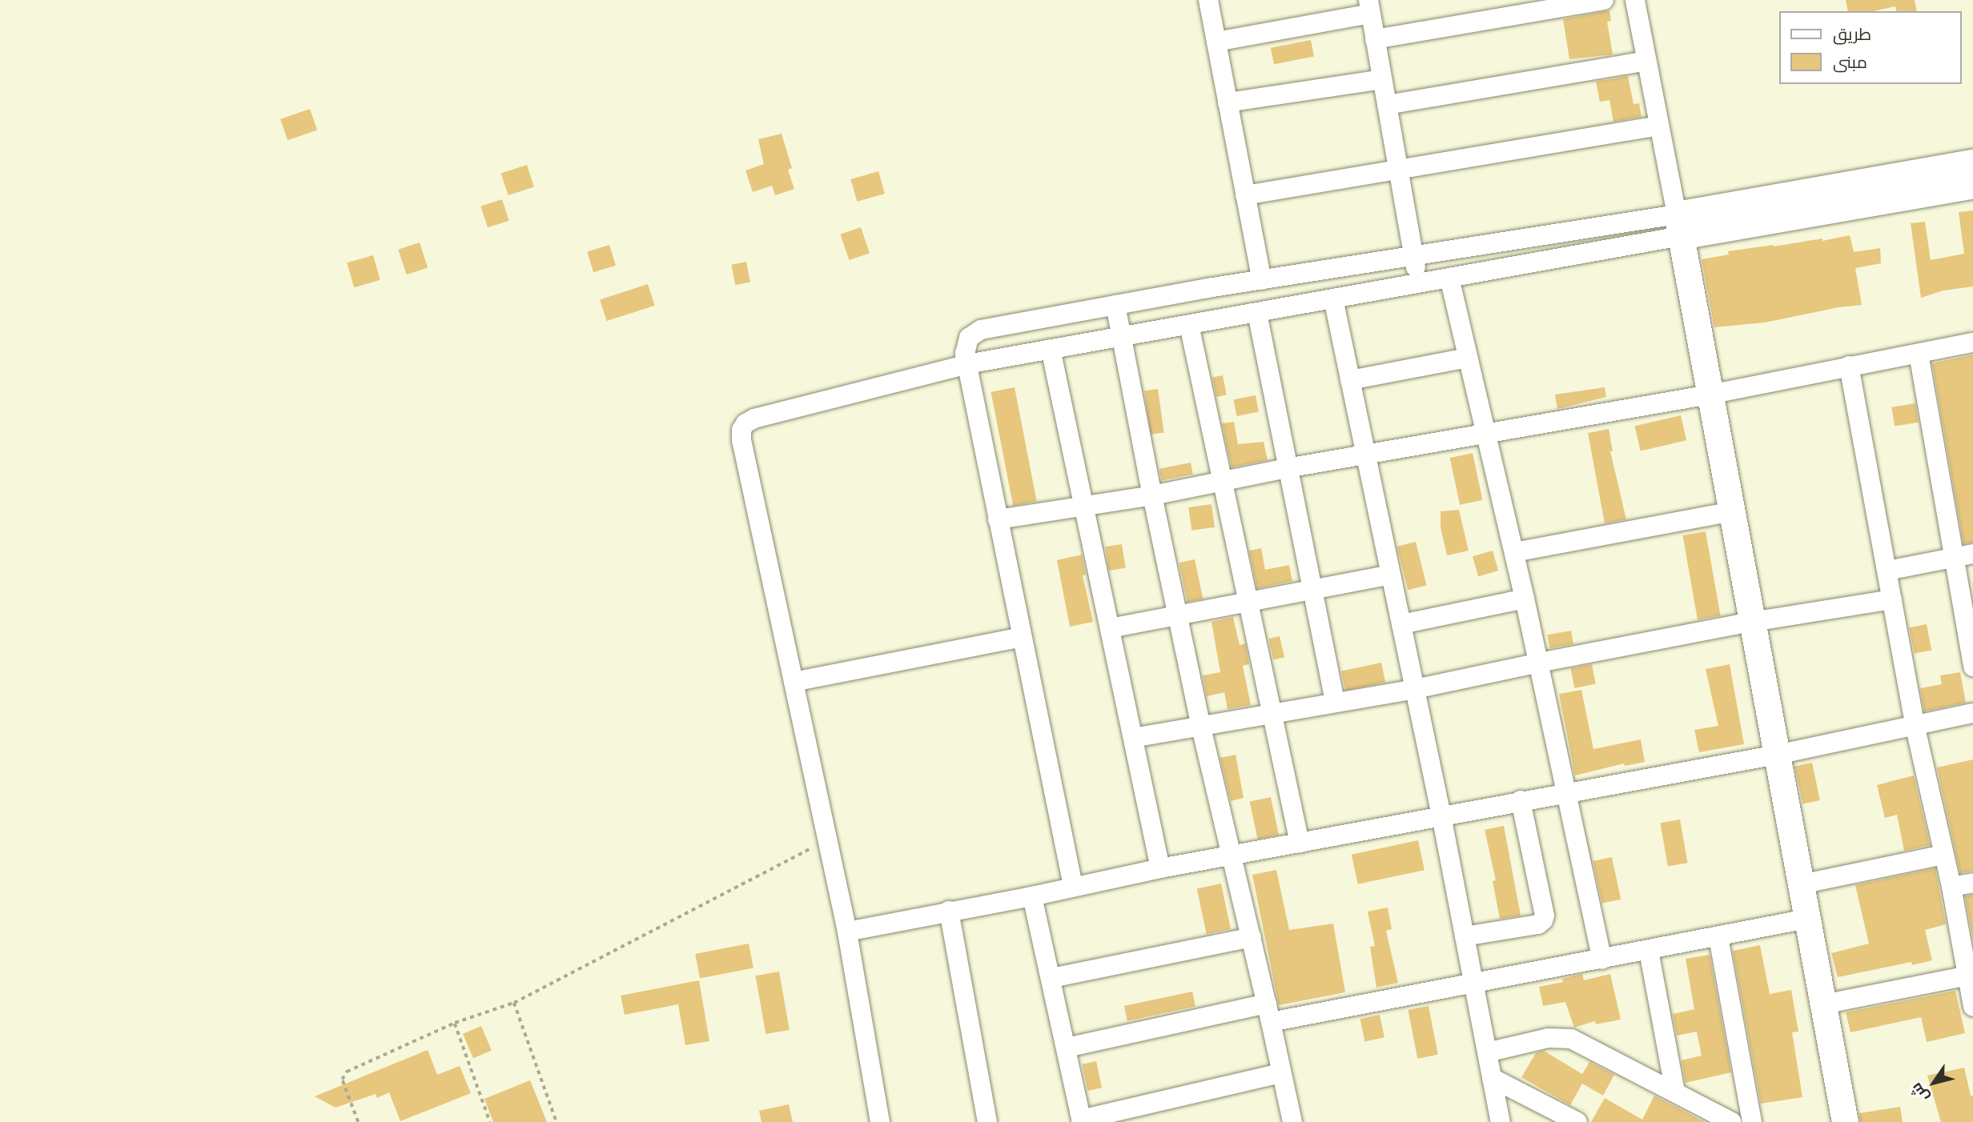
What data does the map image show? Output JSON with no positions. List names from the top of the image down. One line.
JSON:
{"legend":["طريق","مبنى"],"north":"bottom left"}
